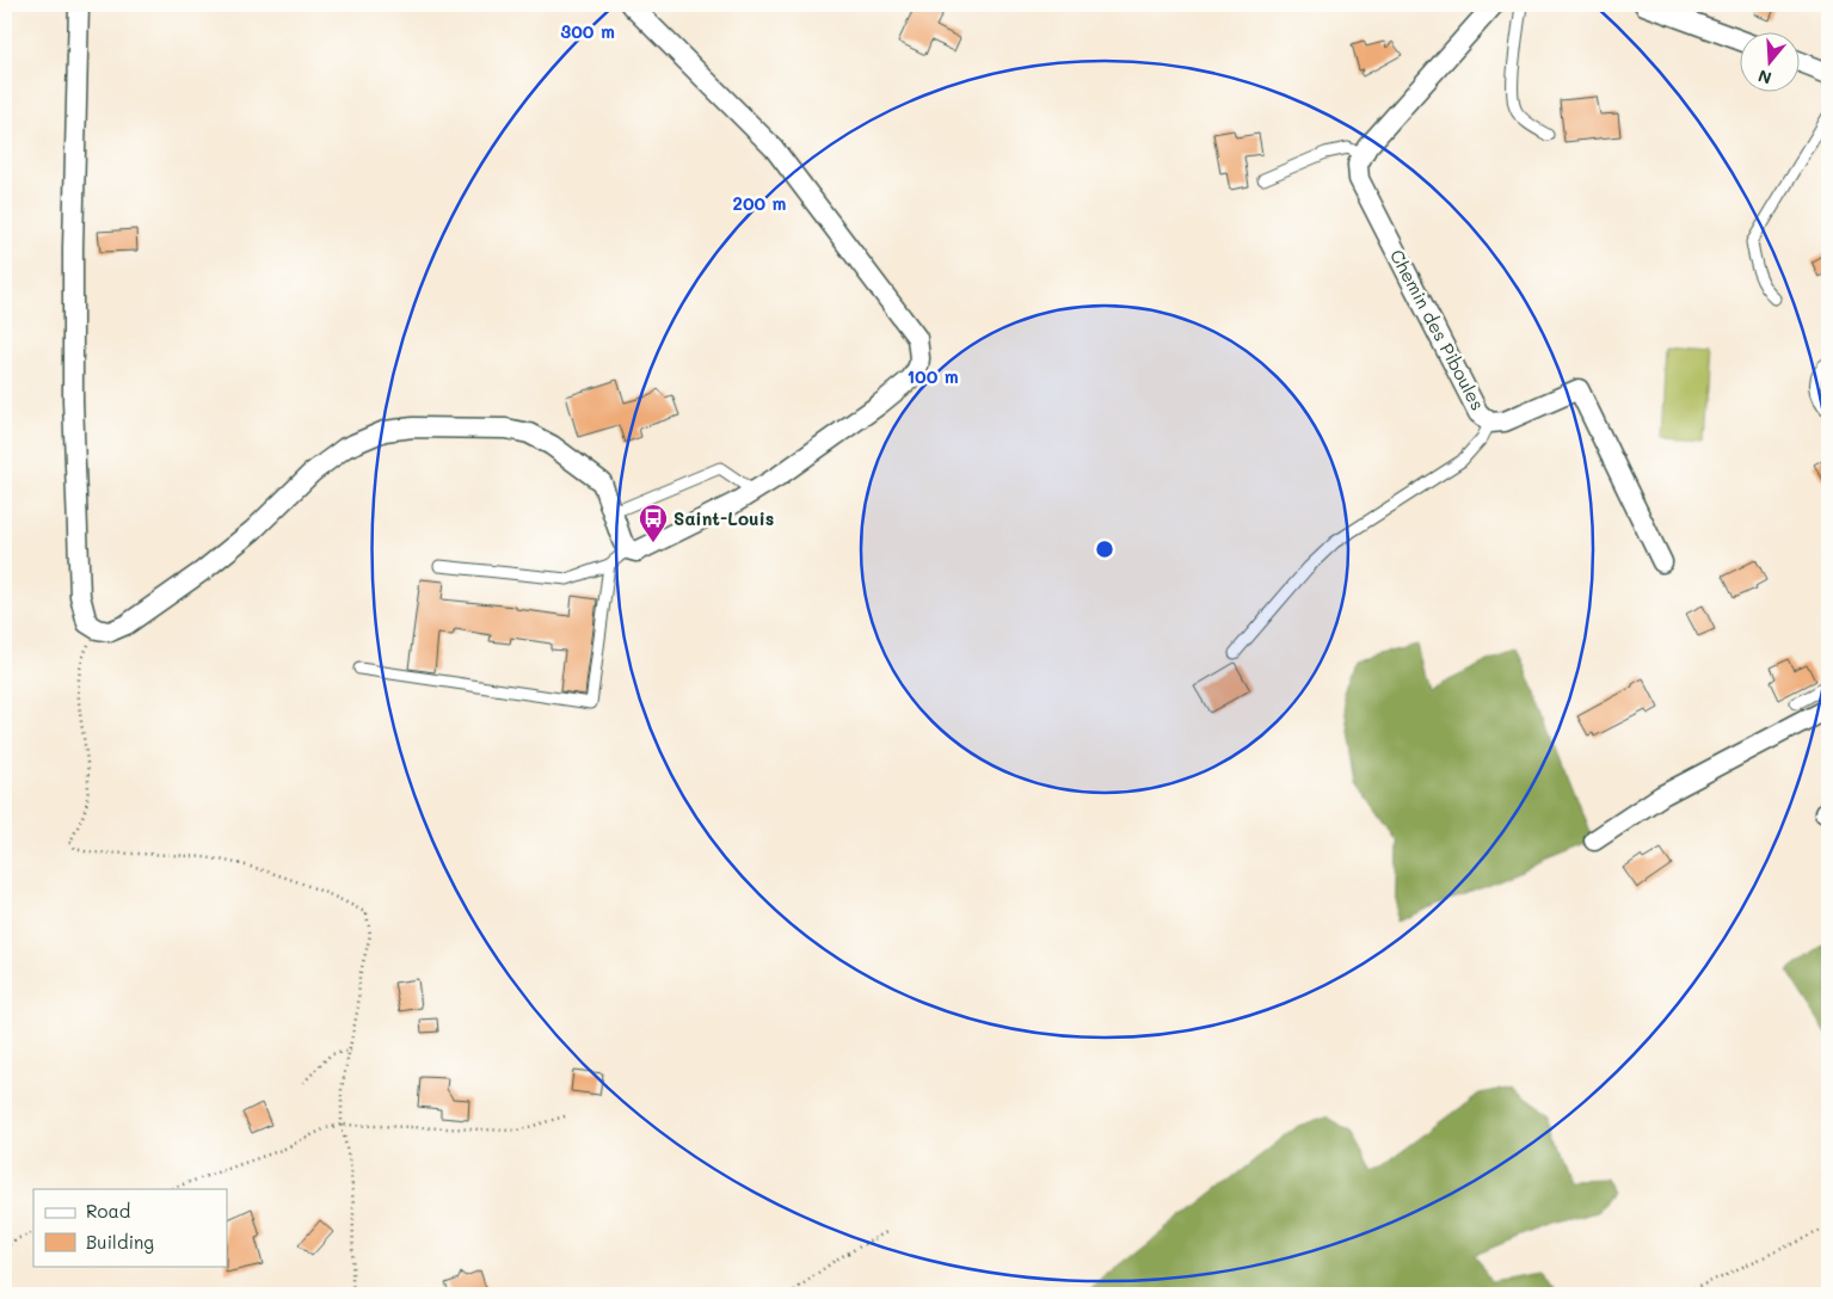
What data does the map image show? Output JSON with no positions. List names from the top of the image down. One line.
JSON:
{"streets":{"street":["Chemin des Piboules"]},"places":{"bus stop":["Saint-Louis"]},"legend":["Road","Building"],"north":"bottom","rings":["300 m","200 m","100 m"]}
